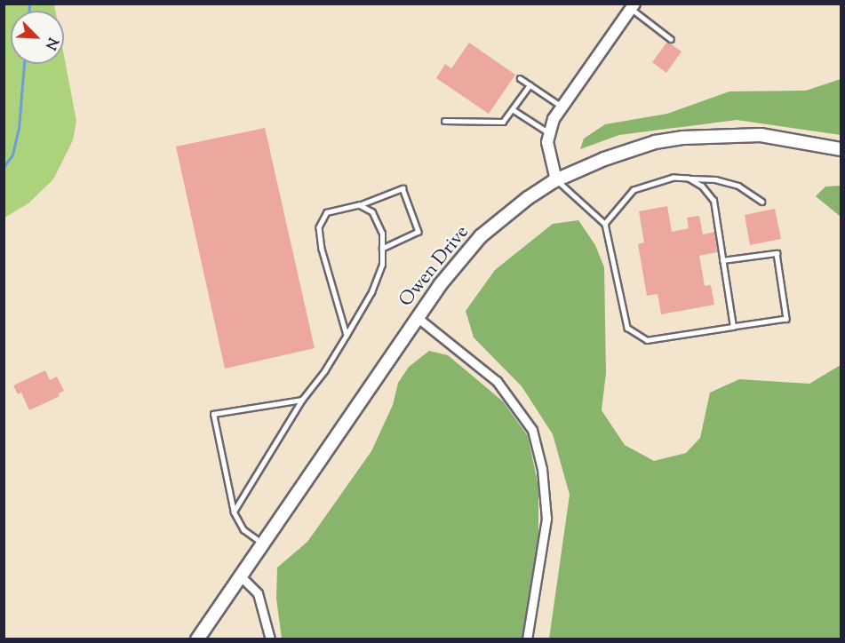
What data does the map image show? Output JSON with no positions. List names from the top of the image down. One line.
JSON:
{"streets":{"main road":["Owen Drive"]},"north":"bottom right"}
